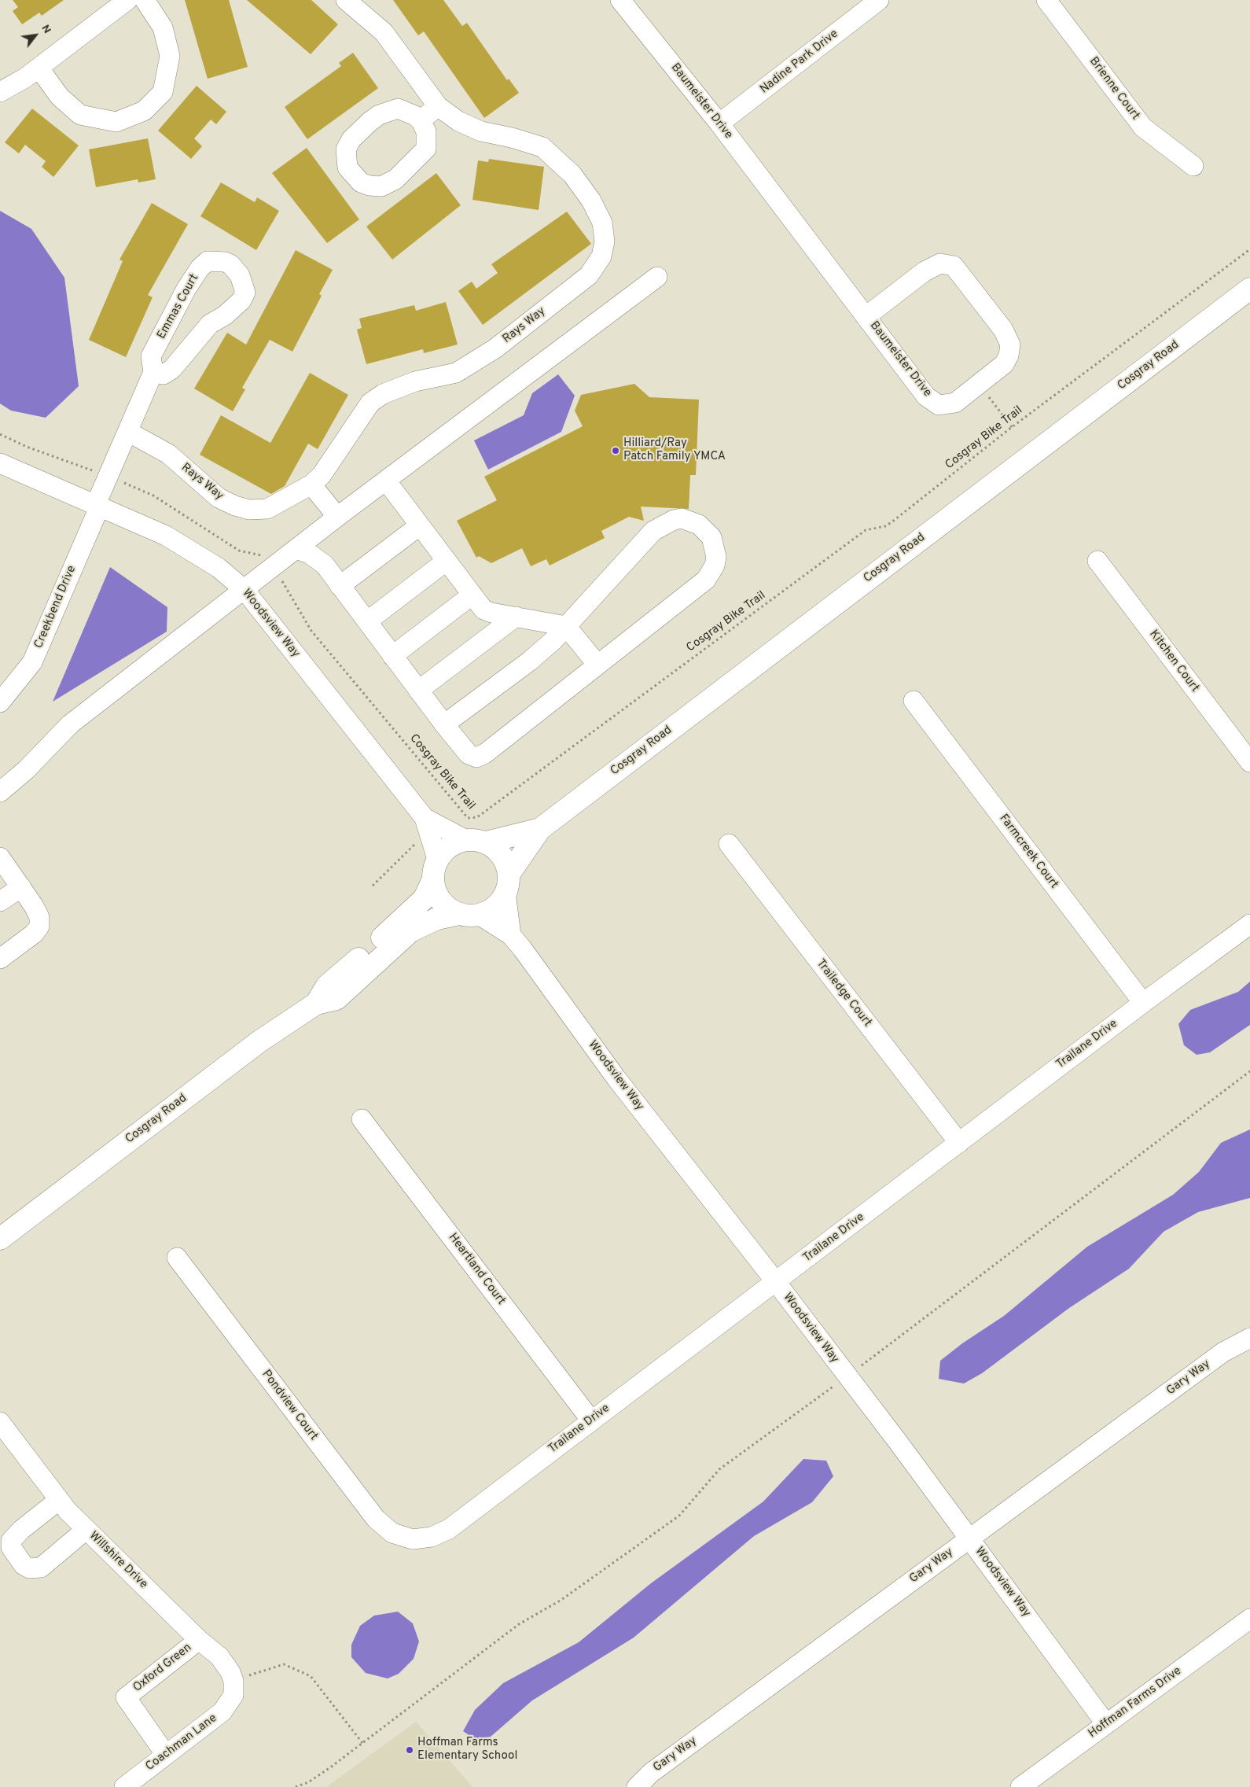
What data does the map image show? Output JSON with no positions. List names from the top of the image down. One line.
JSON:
{"streets":{"main road":["Cosgray Road"],"street":["Nadine Park Drive","Brienne Court","Baumeister Drive","Emmas Court","Rays Way","Creekbend Drive","Woodsview Way","Kitchen Court","Farmcreek Court","Trailedge Court","Trailane Drive","Heartland Court","Gary Way","Pondview Court","Willshire Drive","Oxford Green","Hoffman Farms Drive","Coachman Lane"],"path":["Cosgray Bike Trail"]},"crossings":[["Nadine Park Drive","Baumeister Drive"],["Emmas Court","Rays Way"],["Emmas Court","Creekbend Drive"],["Emmas Court","Woodsview Way"],["Cosgray Road","Woodsview Way"],["Creekbend Drive","Woodsview Way"],["Woodsview Way","Trailane Drive"],["Woodsview Way","Gary Way"],["Woodsview Way","Hoffman Farms Drive"],["Farmcreek Court","Trailane Drive"],["Trailedge Court","Trailane Drive"],["Trailane Drive","Heartland Court"],["Trailane Drive","Pondview Court"],["Willshire Drive","Oxford Green"],["Willshire Drive","Coachman Lane"],["Oxford Green","Coachman Lane"]],"places":["Hilliard/Ray Patch Family YMCA","Hoffman Farms Elementary School"],"north":"top right"}
